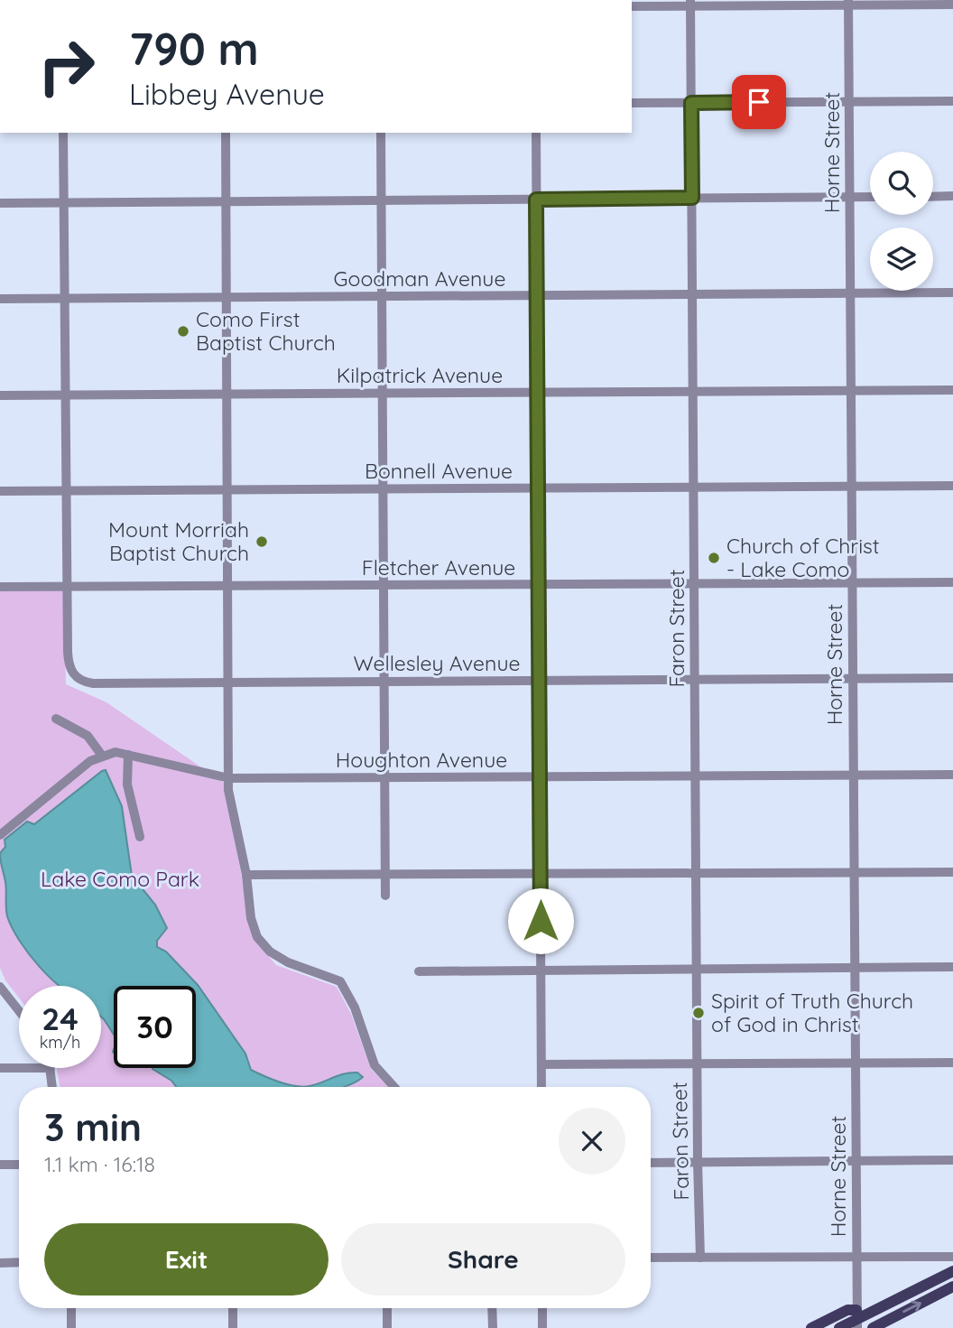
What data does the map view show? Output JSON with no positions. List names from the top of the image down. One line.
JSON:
{"streets":{"street":["Horne Street","Goodman Avenue","Kilpatrick Avenue","Bonnell Avenue","Fletcher Avenue","Faron Street","Wellesley Avenue","Houghton Avenue"]},"crossings":[["Horne Street","Goodman Avenue"],["Horne Street","Kilpatrick Avenue"],["Horne Street","Bonnell Avenue"],["Horne Street","Fletcher Avenue"],["Horne Street","Wellesley Avenue"],["Horne Street","Houghton Avenue"],["Goodman Avenue","Faron Street"],["Kilpatrick Avenue","Faron Street"],["Bonnell Avenue","Faron Street"],["Fletcher Avenue","Faron Street"],["Fletcher Avenue","Wellesley Avenue"],["Faron Street","Wellesley Avenue"],["Faron Street","Houghton Avenue"]],"parks":["Lake Como Park"],"places":["Como First Baptist Church","Mount Morriah Baptist Church","Church of Christ - Lake Como","Spirit of Truth Church of God in Christ"],"page":{"turn":["790 m","Libbey Avenue"],"speed":"24 km/h","limit":"30","heading":["3 min","1.1 km · 16:18"],"buttons":["Exit","Share"]}}
